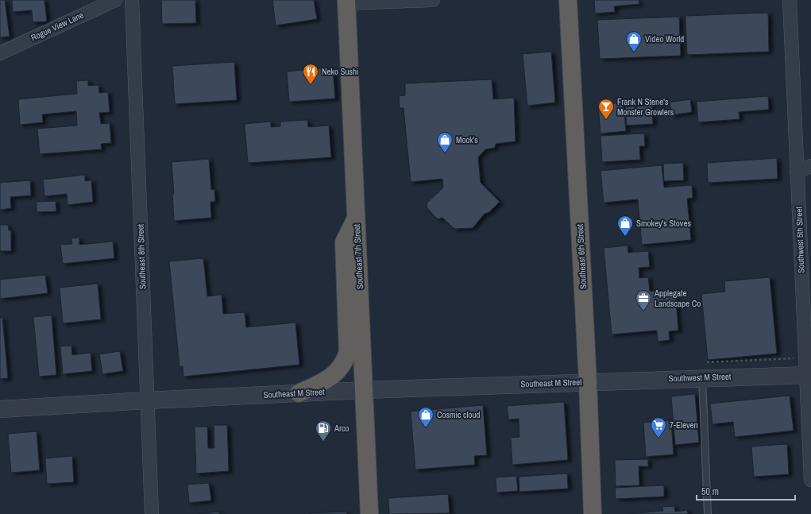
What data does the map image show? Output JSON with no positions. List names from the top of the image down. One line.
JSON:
{"streets":{"highway":["Southeast 7th Street","Southeast 6th Street"],"street":["Rogue View Lane","Southwest 5th Street","Southeast 8th Street","Southwest M Street","Southeast M Street"]},"crossings":[["Southwest 5th Street","Southwest M Street"],["Southeast 8th Street","Southeast M Street"],["Southeast 7th Street","Southeast M Street"],["Southeast 6th Street","Southwest M Street"],["Southeast 6th Street","Southeast M Street"],["Southwest M Street","Southeast M Street"]],"places":{"shop":["Video World","Mock's","Smokey's Stoves","Cosmic cloud"],"restaurant":["Neko Sushi"],"bar":["Frank N Stene's Monster Growlers"],"office":["Applegate Landscape Co"],"supermarket":["7-Eleven"],"fuel station":["Arco"]},"scale_bar":"50 m"}
